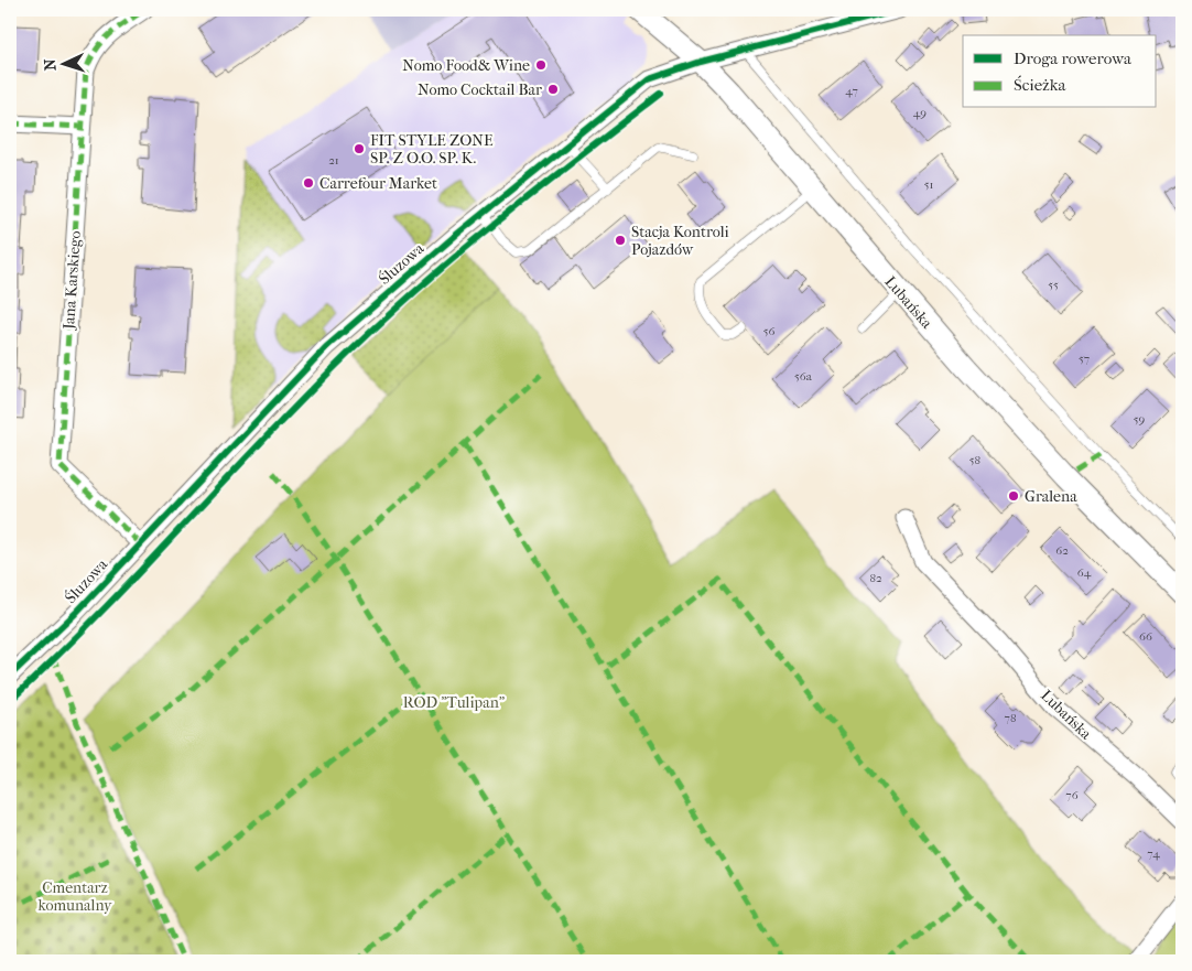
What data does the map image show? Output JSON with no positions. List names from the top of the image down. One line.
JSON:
{"streets":{"street":["Śluzowa","Jana Karskiego","Lubańska"]},"crossings":[["Śluzowa","Jana Karskiego"],["Śluzowa","Lubańska"]],"parks":["ROD \"Tulipan\"","Cmentarz komunalny"],"places":["Nomo Food& Wine","Nomo Cocktail Bar","FIT STYLE ZONE SP. Z O.O. SP. K.","Carrefour Market","Stacja Kontroli Pojazdów","Gralena"],"house_numbers":["47","49","21","51","55","56","57","56a","59","58","62","64","82","66","78","76","74"],"legend":["Droga rowerowa","Ścieżka"],"north":"left"}
